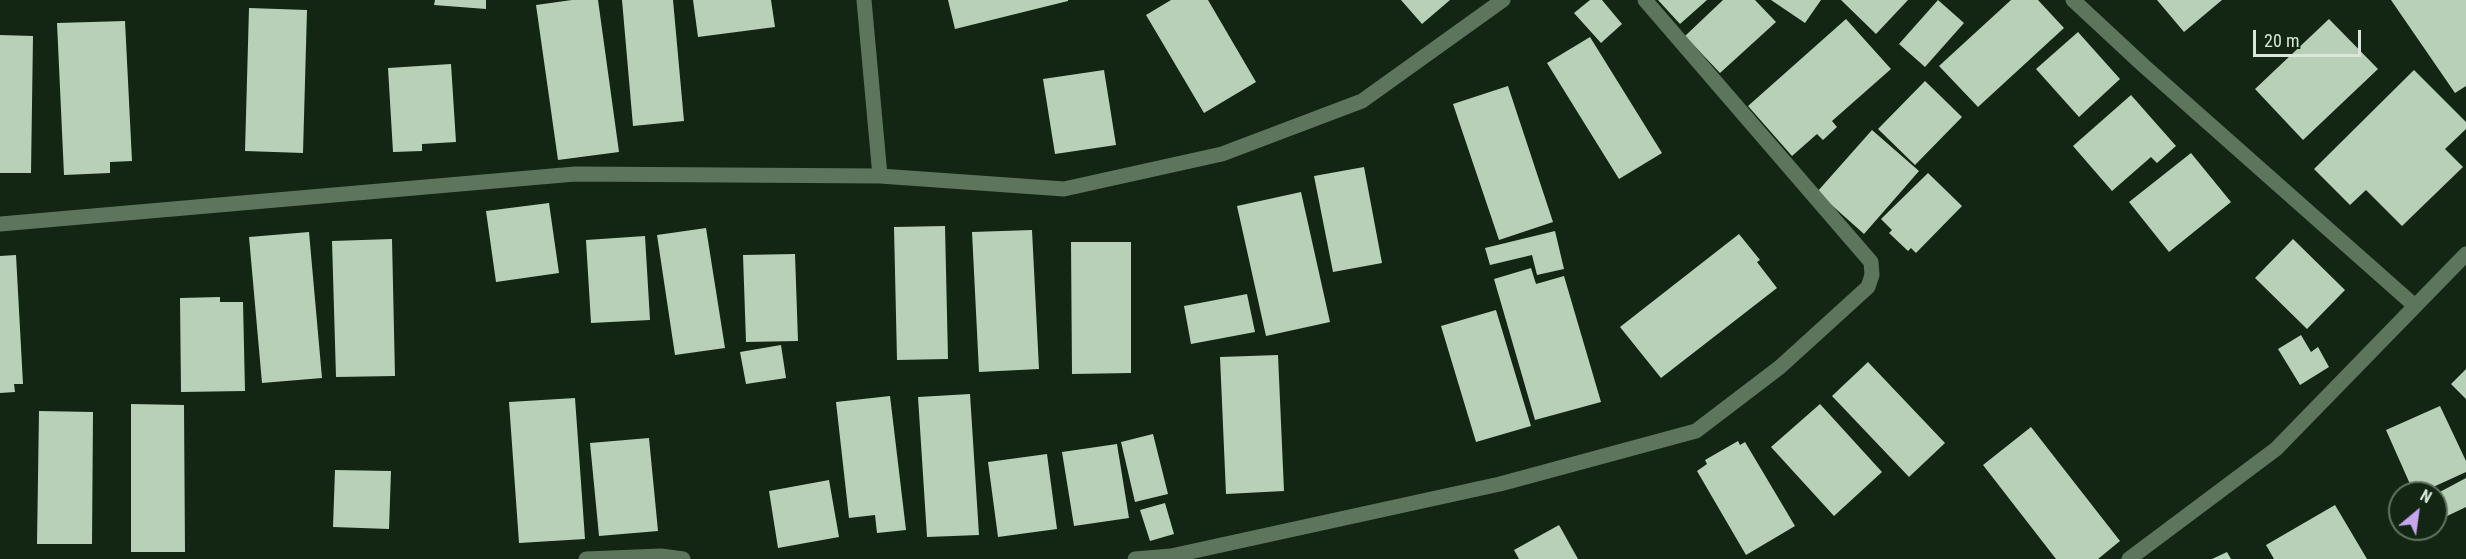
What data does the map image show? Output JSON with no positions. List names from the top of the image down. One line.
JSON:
{"scale_bar":"20 m","north":"top right"}
